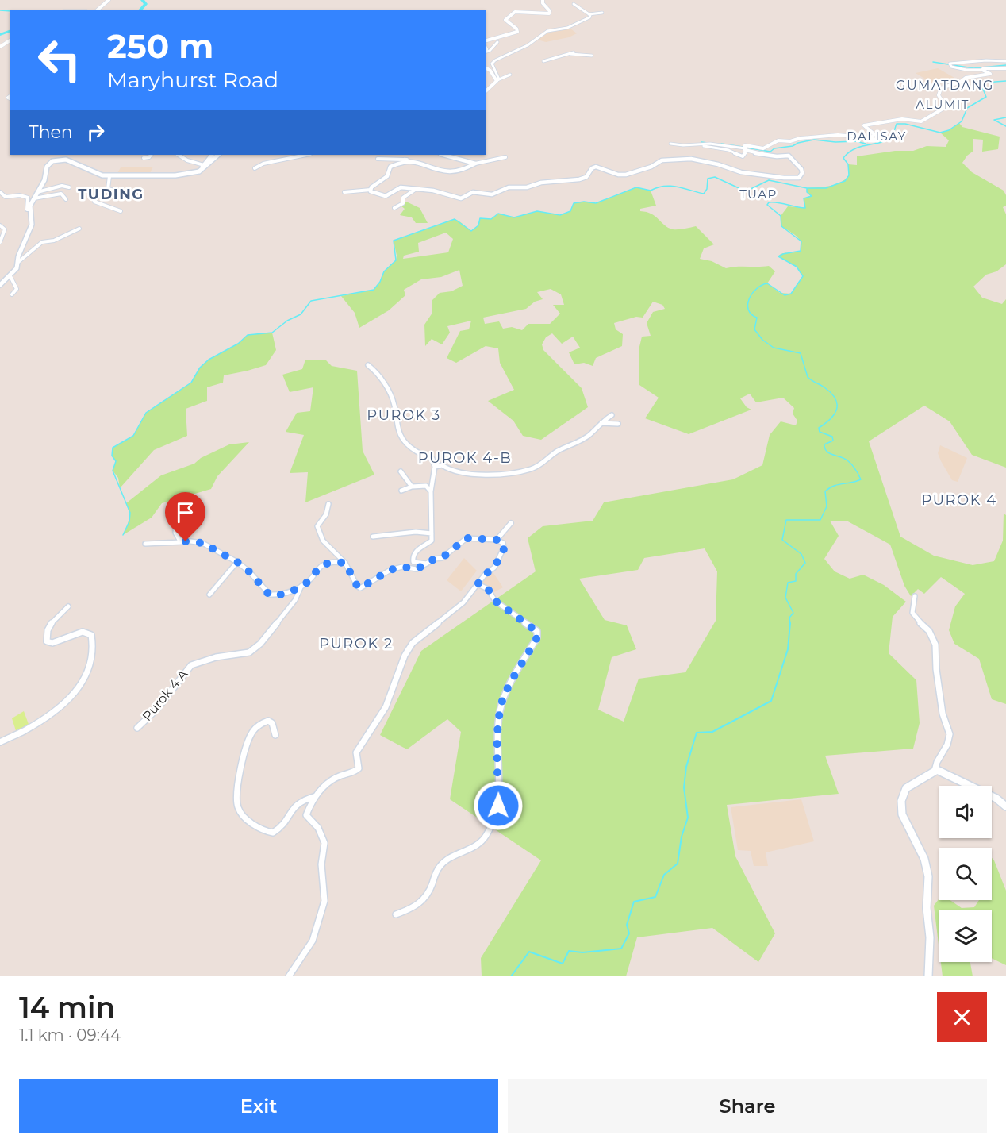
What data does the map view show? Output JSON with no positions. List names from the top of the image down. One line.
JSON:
{"streets":{"street":["Purok 4 A"]},"districts":["GUMATDANG","ALUMIT","DALISAY","TUAP","TUDING","PUROK 3","PUROK 4-B","PUROK 4","PUROK 2"],"page":{"turn":["250 m","Maryhurst Road"],"then":"Then","heading":["14 min","1.1 km · 09:44"],"buttons":["Exit","Share"]}}
